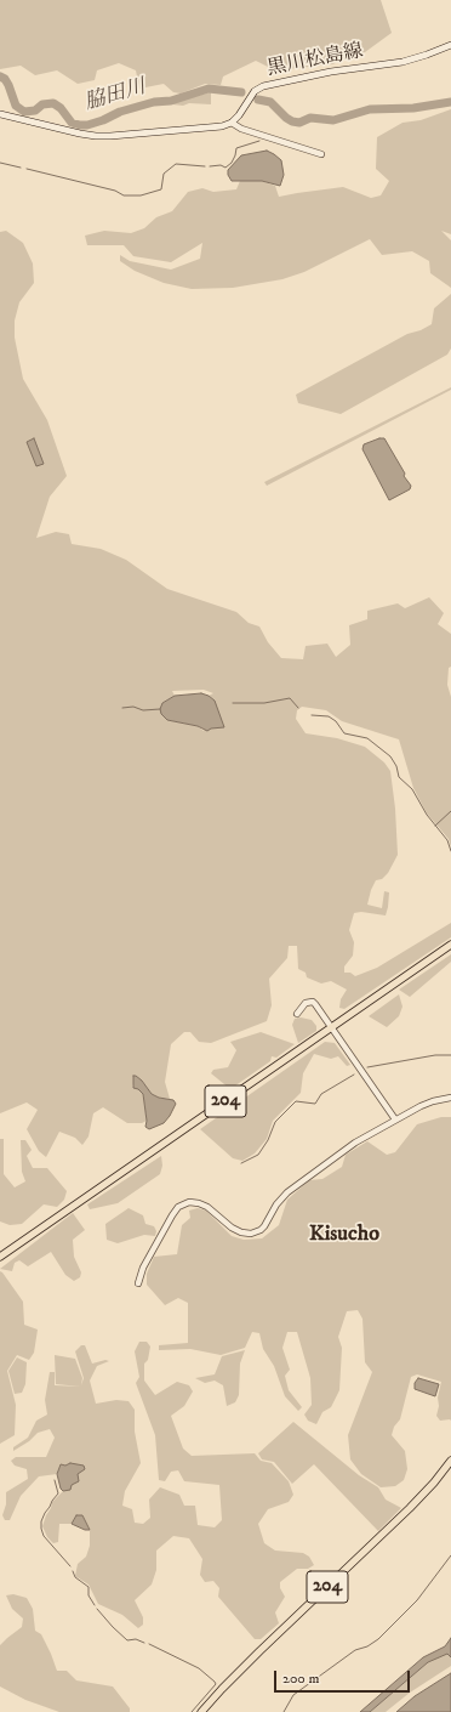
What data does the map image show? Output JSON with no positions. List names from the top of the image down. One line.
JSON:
{"streets":{"highway":["204"],"main road":["黒川松島線"]},"districts":["Kisucho"],"water":["脇田川"],"scale_bar":"200 m"}
